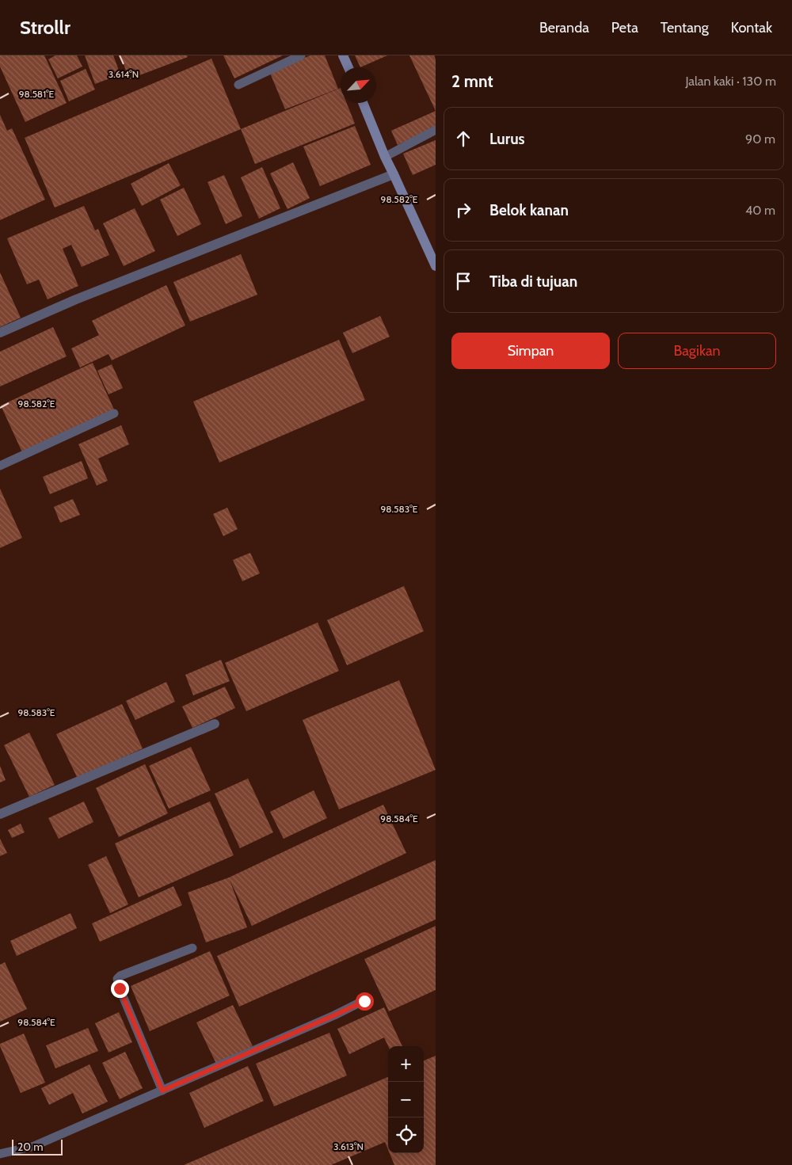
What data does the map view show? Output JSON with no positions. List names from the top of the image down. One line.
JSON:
{"scale_bar":"20 m","north":"top right","page":{"header":"Strollr","nav":["Beranda","Peta","Tentang","Kontak"],"heading":["2 mnt","Jalan kaki · 130 m"],"list":[["Lurus","90 m"],["Belok kanan","40 m"],"Tiba di tujuan"],"buttons":["Simpan","Bagikan"],"map_buttons":["+","−"],"scale":"20 m"},"coordinates":["3.614°N","98.581°E","98.582°E","98.583°E","98.584°E","3.613°N"]}
